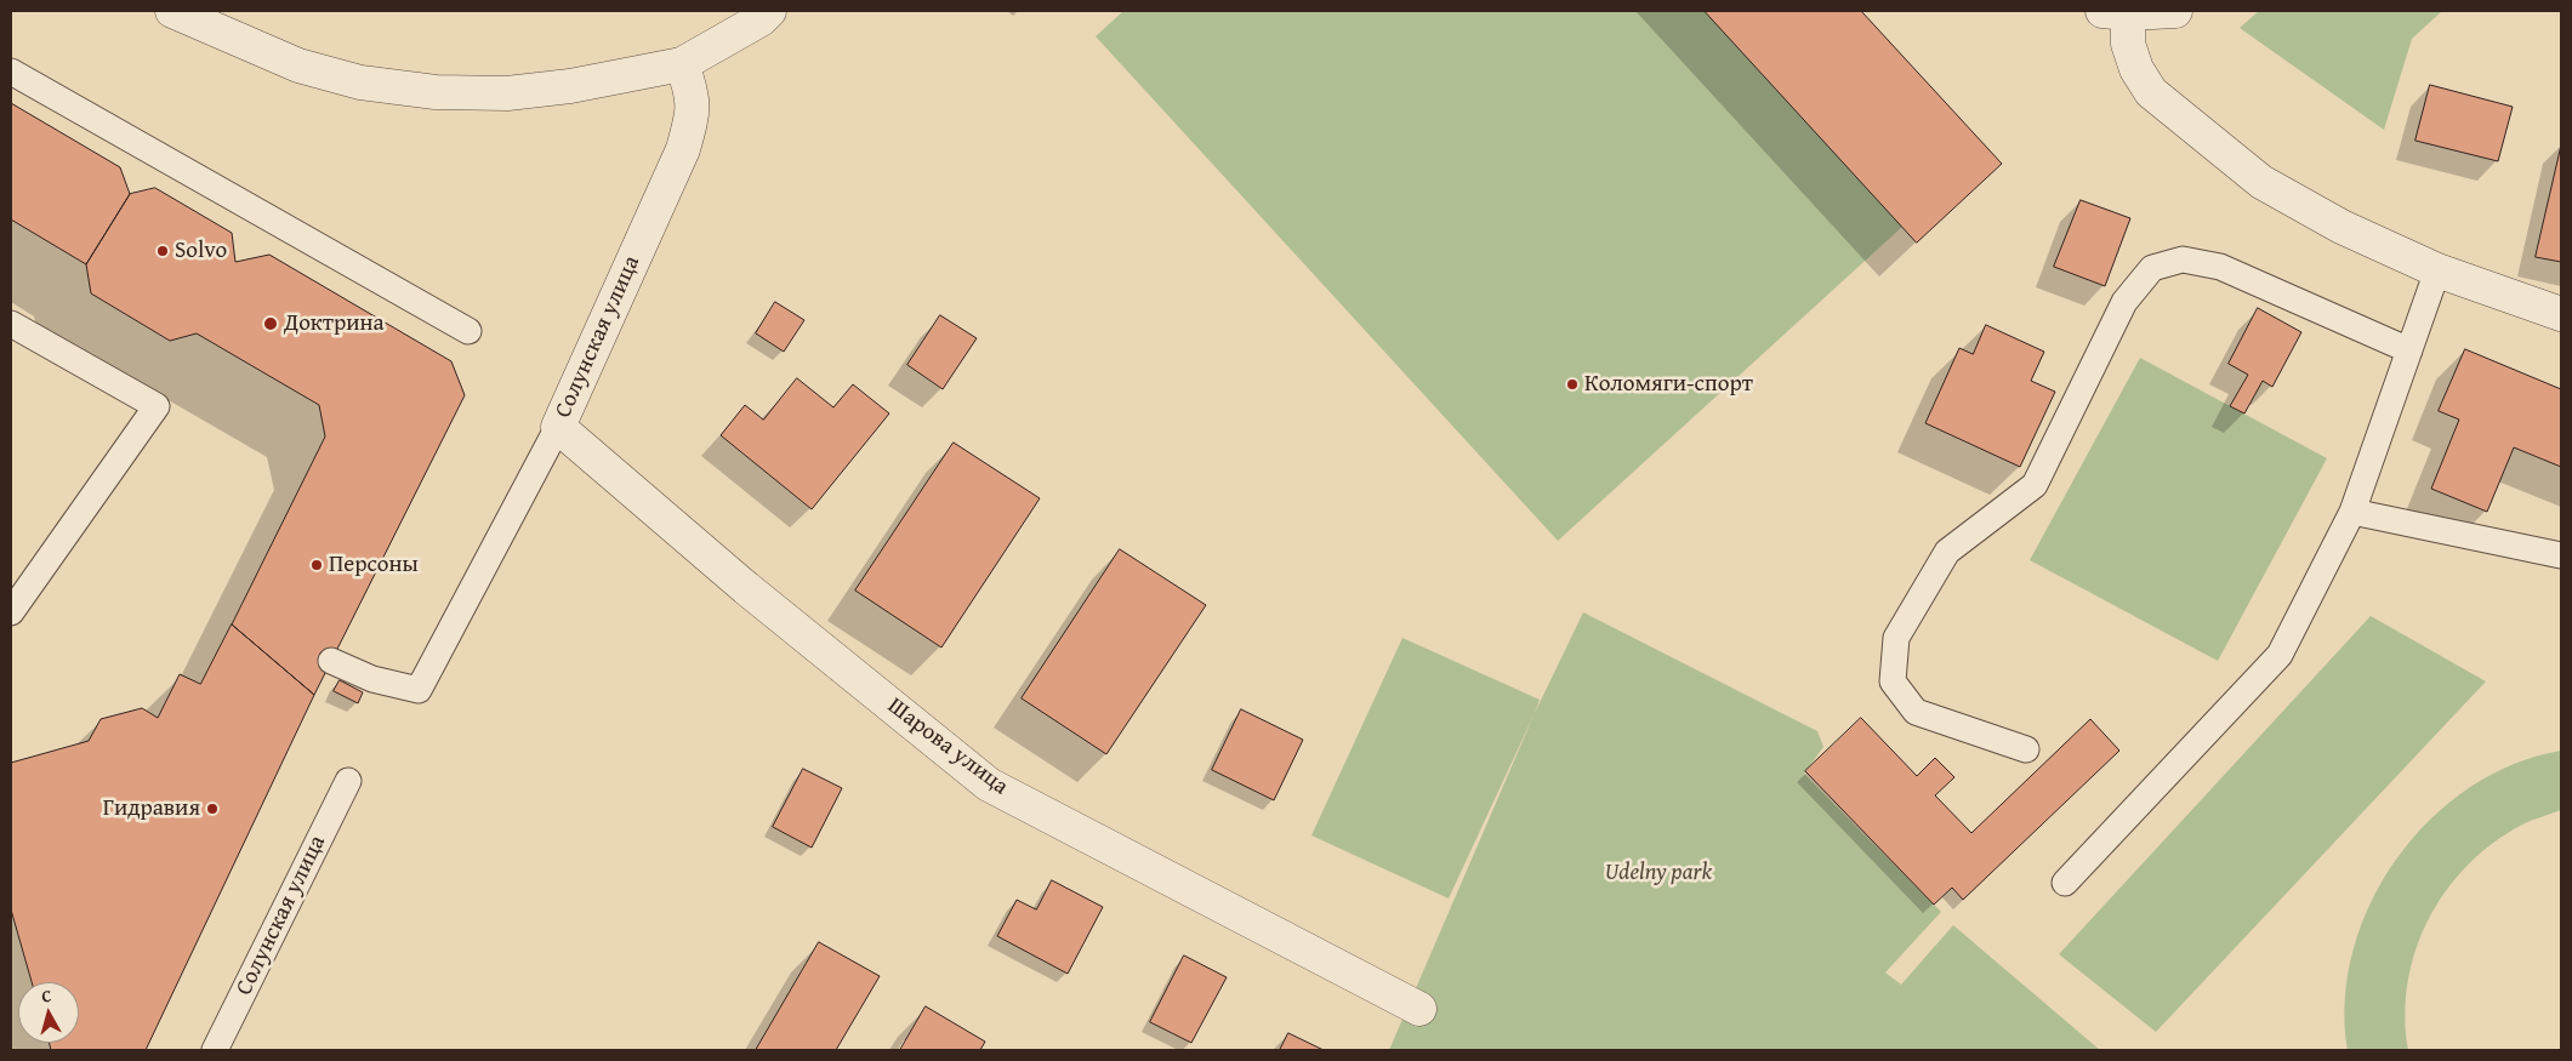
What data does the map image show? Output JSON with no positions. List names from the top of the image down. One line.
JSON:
{"streets":{"street":["Солунская улица","Шарова улица"]},"crossings":[["Солунская улица","Шарова улица"]],"parks":["Udelny park"],"places":["Solvo","Доктрина","Коломяги-спорт","Персоны","Гидравия"],"north":"top"}
